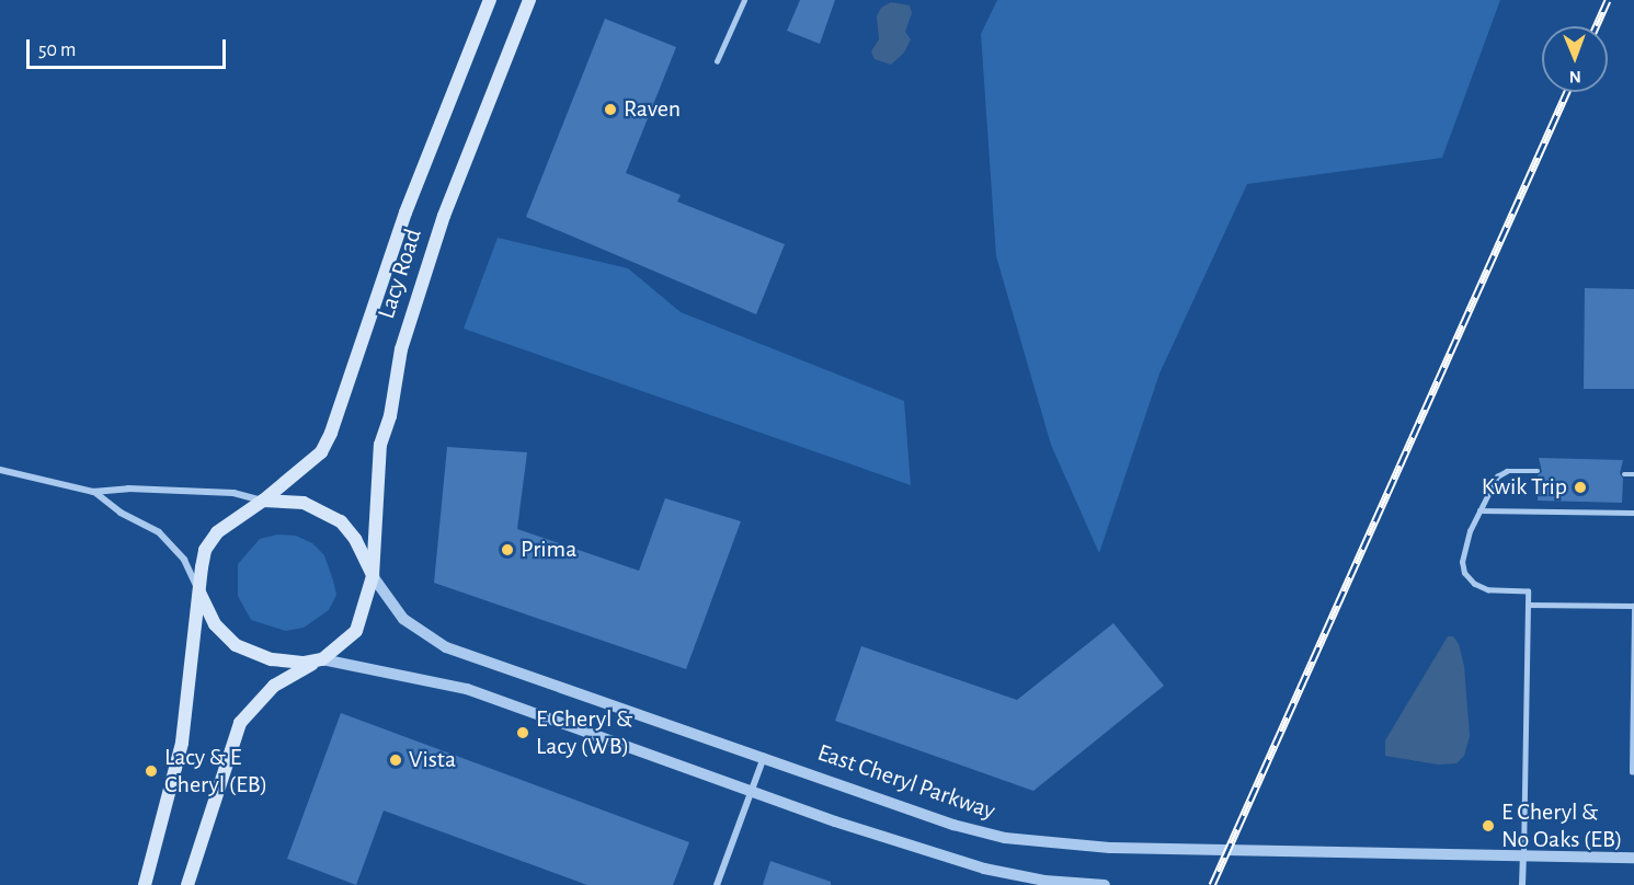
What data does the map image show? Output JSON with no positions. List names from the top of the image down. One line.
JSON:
{"streets":{"main road":["Lacy Road"],"street":["East Cheryl Parkway"]},"crossings":[["Lacy Road","East Cheryl Parkway"]],"places":["Raven","Kwik Trip","Prima","E Cheryl & Lacy (WB)","Vista","Lacy & E Cheryl (EB)","E Cheryl & No Oaks (EB)"],"scale_bar":"50 m","north":"bottom"}
